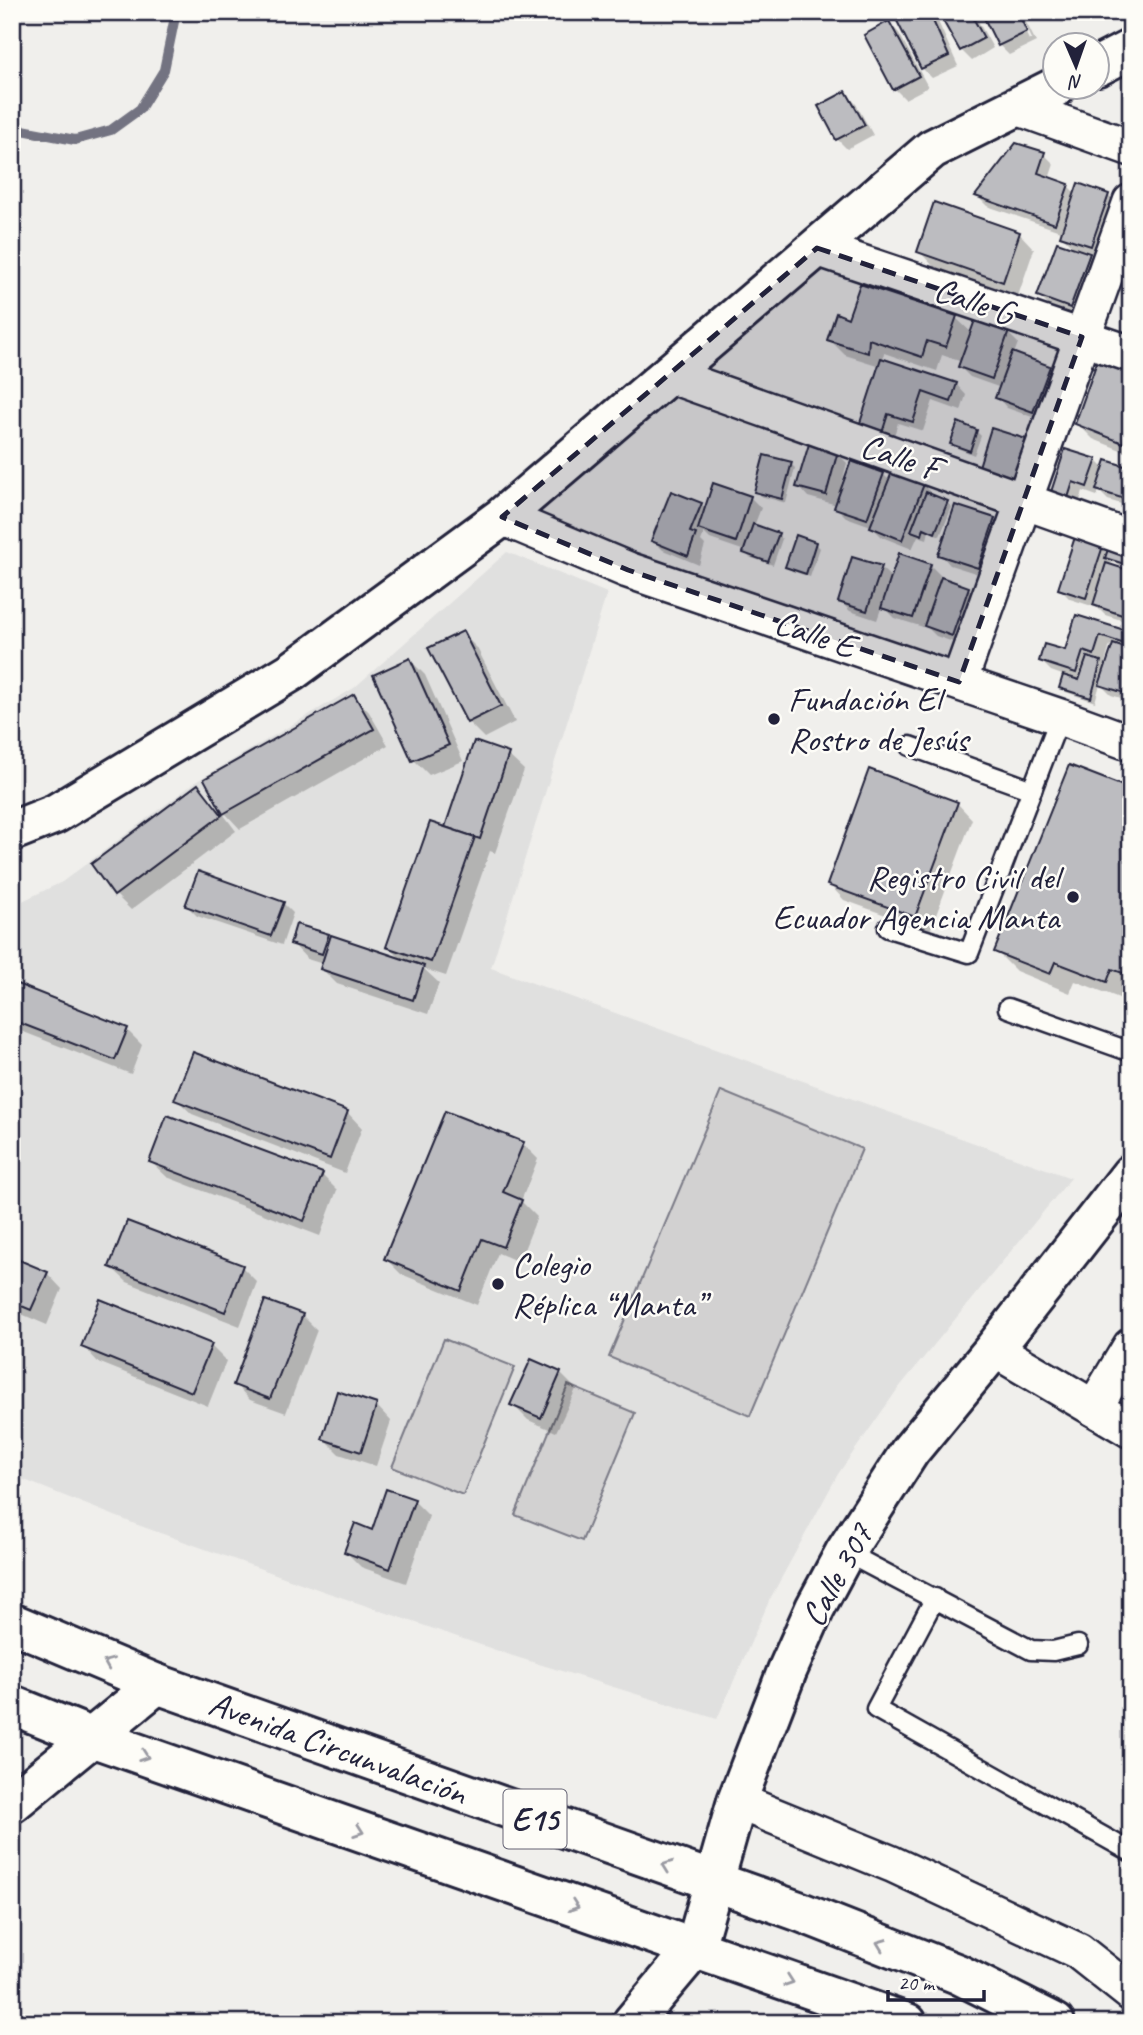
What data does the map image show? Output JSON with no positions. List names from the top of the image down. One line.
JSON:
{"streets":{"main road":["Calle 307","Avenida Circunvalación","E15"],"street":["Calle G","Calle F","Calle E"]},"crossings":[["Calle 307","Avenida Circunvalación"]],"places":["Fundación El Rostro de Jesús","Registro Civil del Ecuador Agencia Manta","Colegio Réplica “Manta”"],"scale_bar":"20 m","north":"bottom"}
